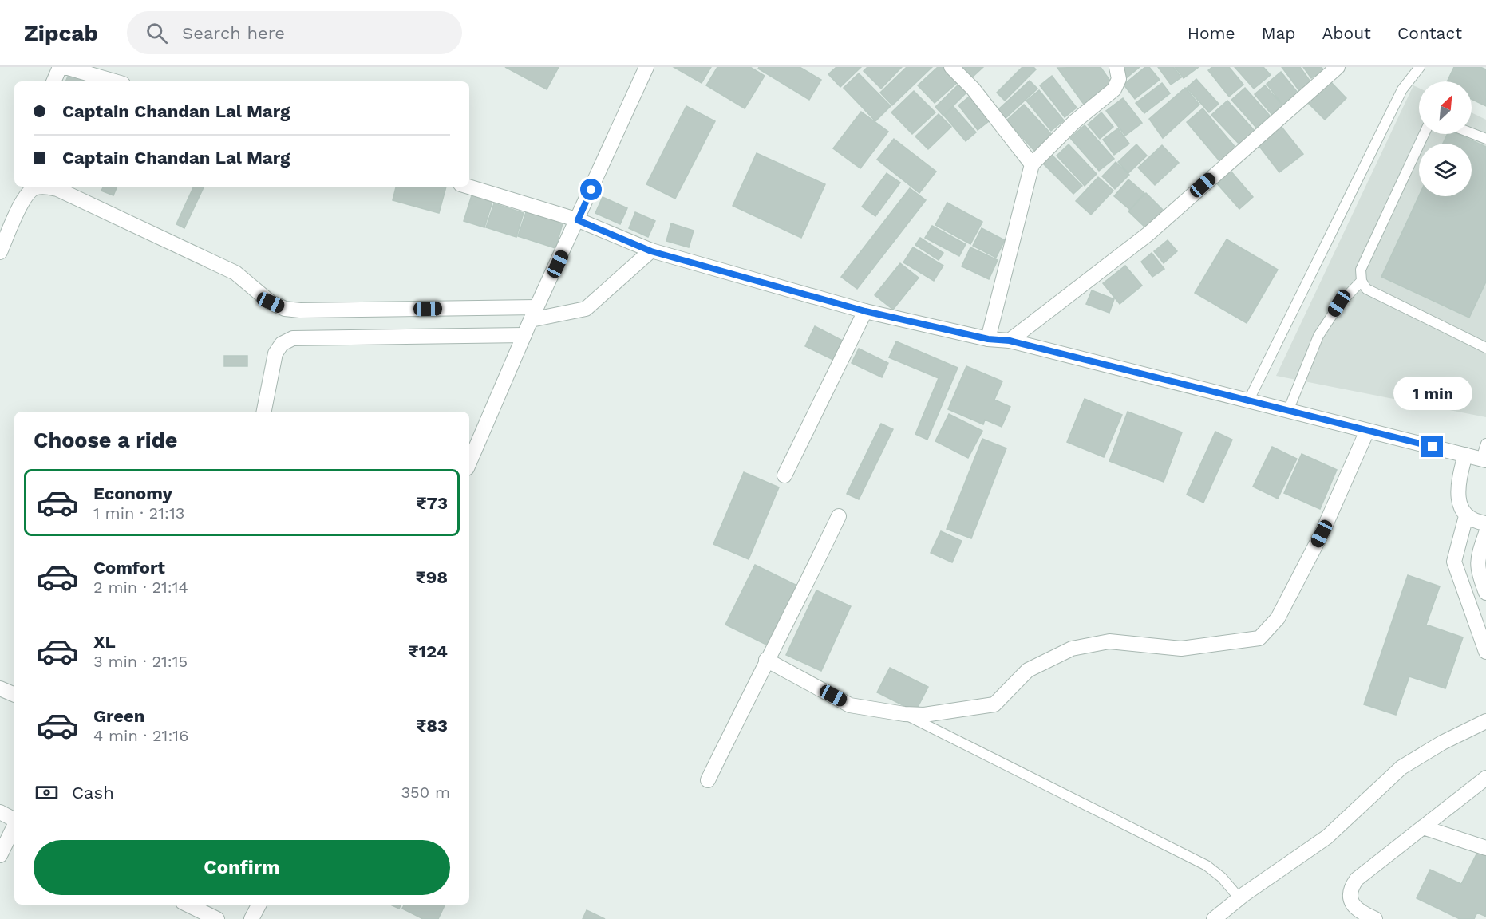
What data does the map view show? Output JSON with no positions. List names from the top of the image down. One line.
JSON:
{"north":"top right","page":{"header":"Zipcab","search":"Search here","nav":["Home","Map","About","Contact"],"banner":["Captain Chandan Lal Marg","Captain Chandan Lal Marg"],"bubble":"1 min","heading":"Choose a ride","list":[{"name":"Economy","note":"1 min · 21:13","value":"₹73"},{"name":"Comfort","note":"2 min · 21:14","value":"₹98"},{"name":"XL","note":"3 min · 21:15","value":"₹124"},{"name":"Green","note":"4 min · 21:16","value":"₹83"}],"pay":["Cash","350 m"],"buttons":"Confirm"}}
